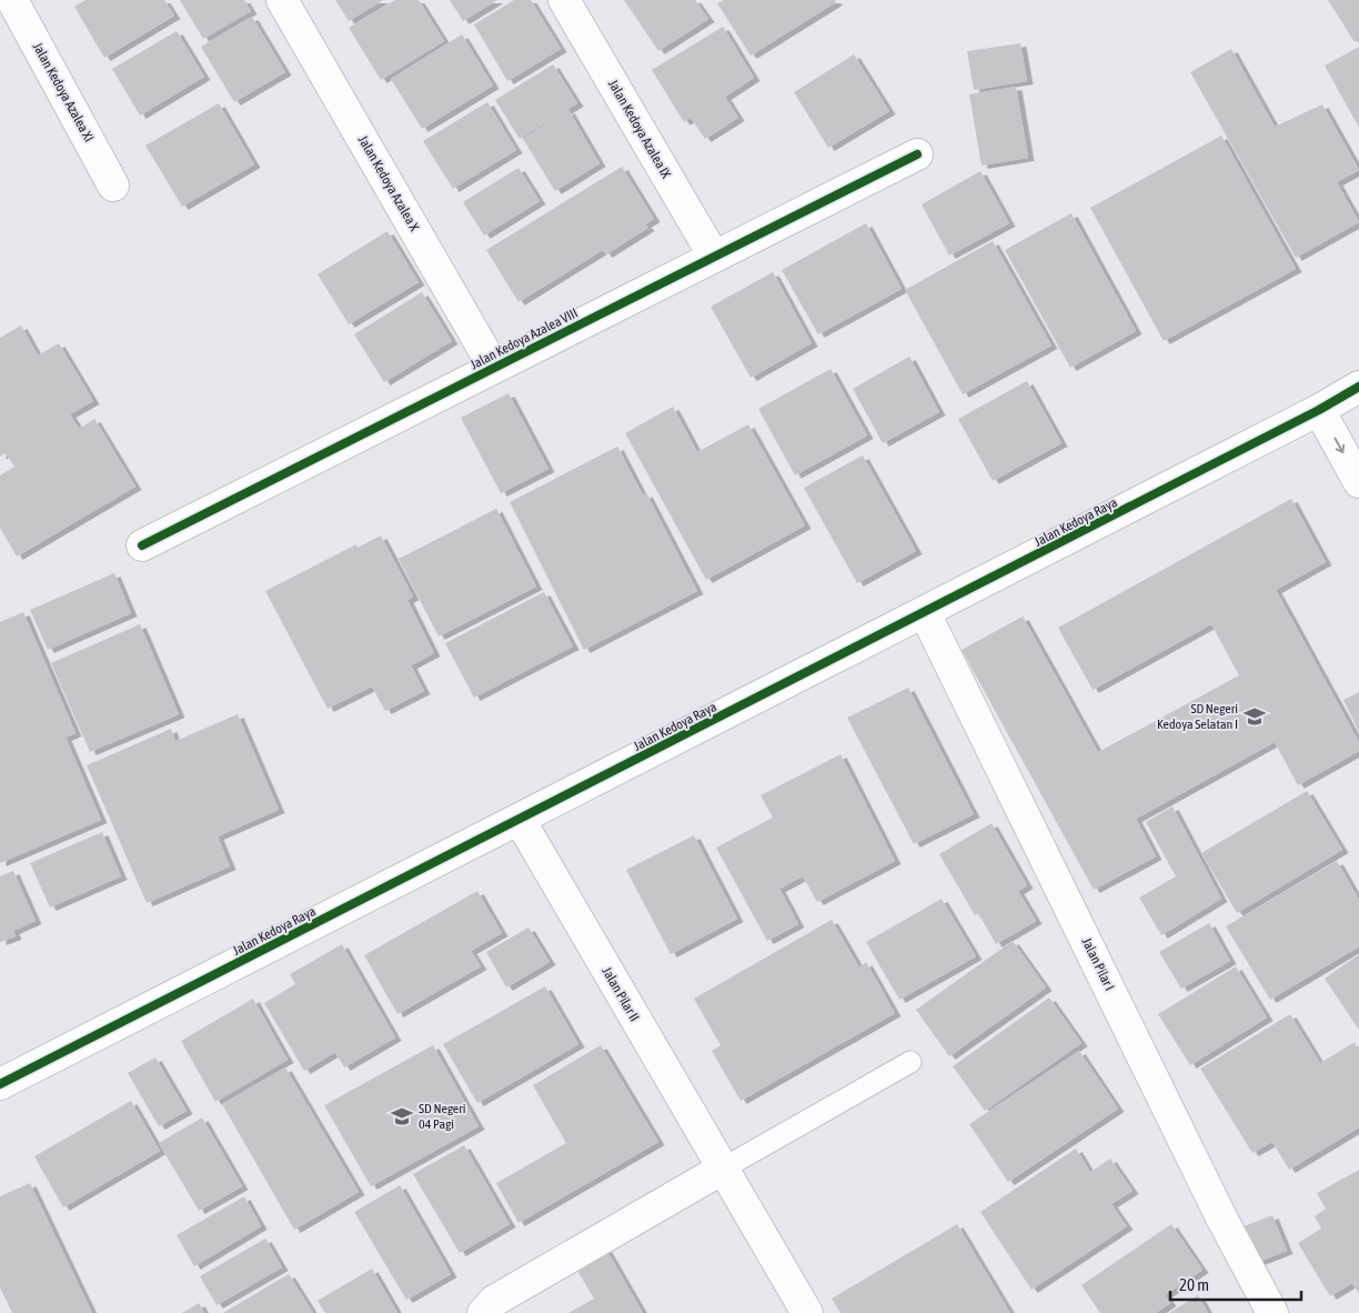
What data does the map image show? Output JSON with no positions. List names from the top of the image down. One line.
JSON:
{"streets":{"street":["Jalan Kedoya Azalea XI","Jalan Kedoya Azalea IX","Jalan Kedoya Azalea X","Jalan Kedoya Azalea VIII","Jalan Kedoya Raya","Jalan Pilar I","Jalan Pilar II"]},"crossings":[["Jalan Kedoya Azalea IX","Jalan Kedoya Azalea VIII"],["Jalan Kedoya Azalea X","Jalan Kedoya Azalea VIII"],["Jalan Kedoya Raya","Jalan Pilar I"],["Jalan Kedoya Raya","Jalan Pilar II"]],"places":{"school or university":["SD Negeri Kedoya Selatan I","SD Negeri 04 Pagi"]},"scale_bar":"20 m"}
